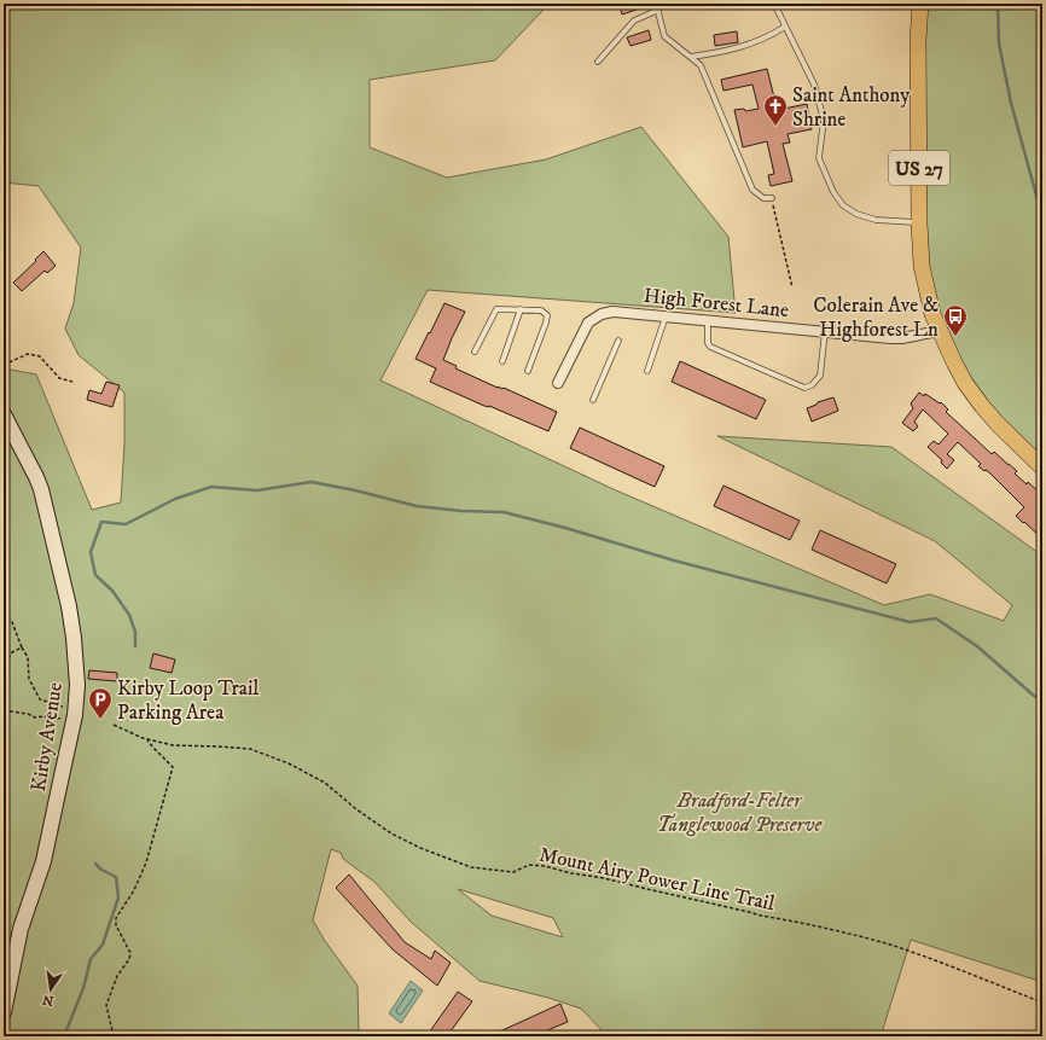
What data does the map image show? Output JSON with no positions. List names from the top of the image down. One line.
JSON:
{"streets":{"main road":["US 27"],"street":["High Forest Lane","Kirby Avenue"],"path":["Mount Airy Power Line Trail"]},"crossings":[["US 27","High Forest Lane"]],"parks":["Bradford-Felter Tanglewood Preserve"],"places":{"church":["Saint Anthony Shrine"],"bus stop":["Colerain Ave & Highforest Ln"],"parking":["Kirby Loop Trail Parking Area"]},"north":"bottom"}
